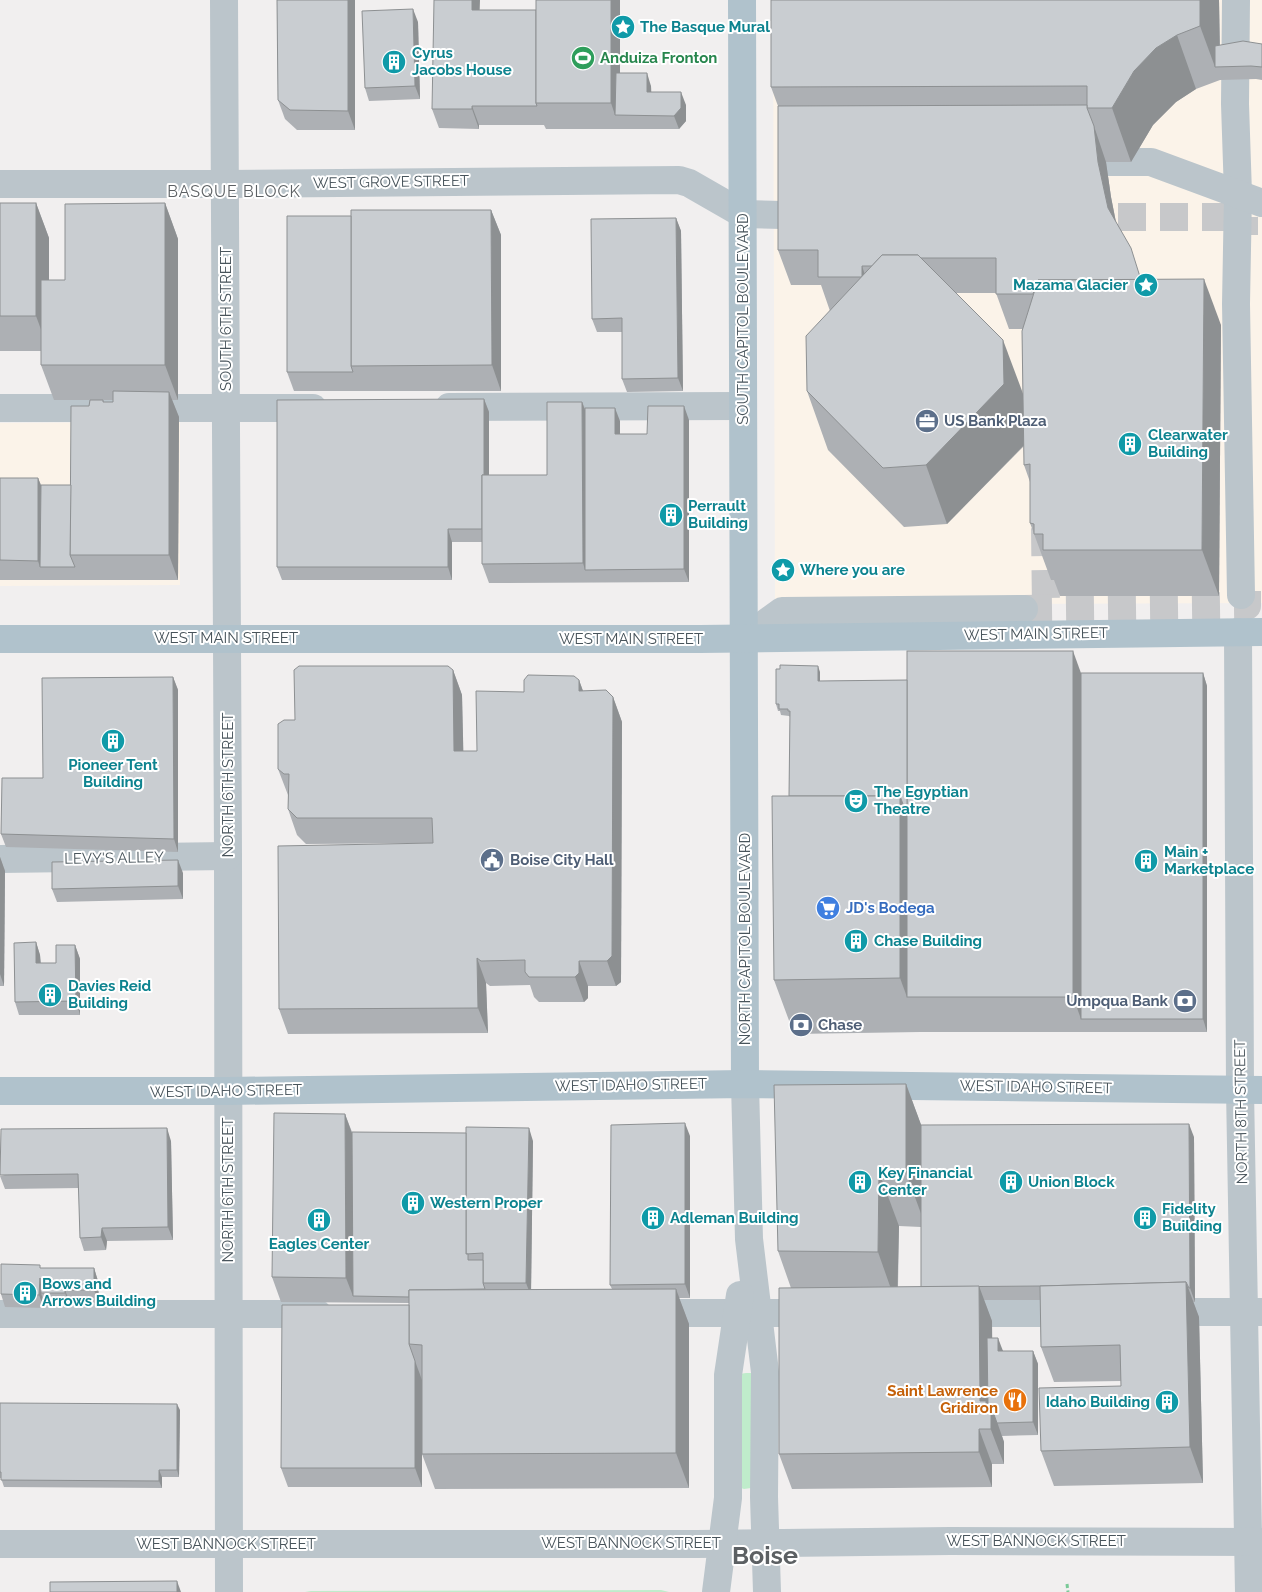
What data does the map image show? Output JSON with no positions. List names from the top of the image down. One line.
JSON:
{"streets":{"main road":["SOUTH CAPITOL BOULEVARD","WEST MAIN STREET","NORTH CAPITOL BOULEVARD","WEST IDAHO STREET"],"street":["WEST GROVE STREET","SOUTH 6TH STREET","NORTH 6TH STREET","LEVY'S ALLEY","NORTH 8TH STREET","WEST BANNOCK STREET"]},"crossings":[["WEST GROVE STREET","SOUTH 6TH STREET"],["WEST GROVE STREET","SOUTH CAPITOL BOULEVARD"],["SOUTH 6TH STREET","WEST MAIN STREET"],["SOUTH 6TH STREET","NORTH 6TH STREET"],["SOUTH CAPITOL BOULEVARD","WEST MAIN STREET"],["SOUTH CAPITOL BOULEVARD","NORTH CAPITOL BOULEVARD"],["WEST MAIN STREET","NORTH 6TH STREET"],["WEST MAIN STREET","NORTH CAPITOL BOULEVARD"],["WEST MAIN STREET","NORTH 8TH STREET"],["NORTH 6TH STREET","LEVY'S ALLEY"],["NORTH 6TH STREET","WEST IDAHO STREET"],["NORTH 6TH STREET","WEST BANNOCK STREET"],["NORTH CAPITOL BOULEVARD","WEST IDAHO STREET"],["NORTH CAPITOL BOULEVARD","WEST BANNOCK STREET"],["WEST IDAHO STREET","NORTH 8TH STREET"],["NORTH 8TH STREET","WEST BANNOCK STREET"]],"districts":["BASQUE BLOCK","Boise"],"places":{"place":["The Basque Mural","Mazama Glacier","Where you are"],"sports":["Anduiza Fronton"],"building":["Cyrus Jacobs House","Clearwater Building","Perrault Building","Pioneer Tent Building","Main + Marketplace","Chase Building","Davies Reid Building","Key Financial Center","Union Block","Western Proper","Adleman Building","Fidelity Building","Eagles Center","Bows and Arrows Building","Idaho Building"],"office":["US Bank Plaza"],"theatre":["The Egyptian Theatre"],"public building":["Boise City Hall"],"supermarket":["JD's Bodega"],"bank":["Umpqua Bank","Chase"],"restaurant":["Saint Lawrence Gridiron"]}}
